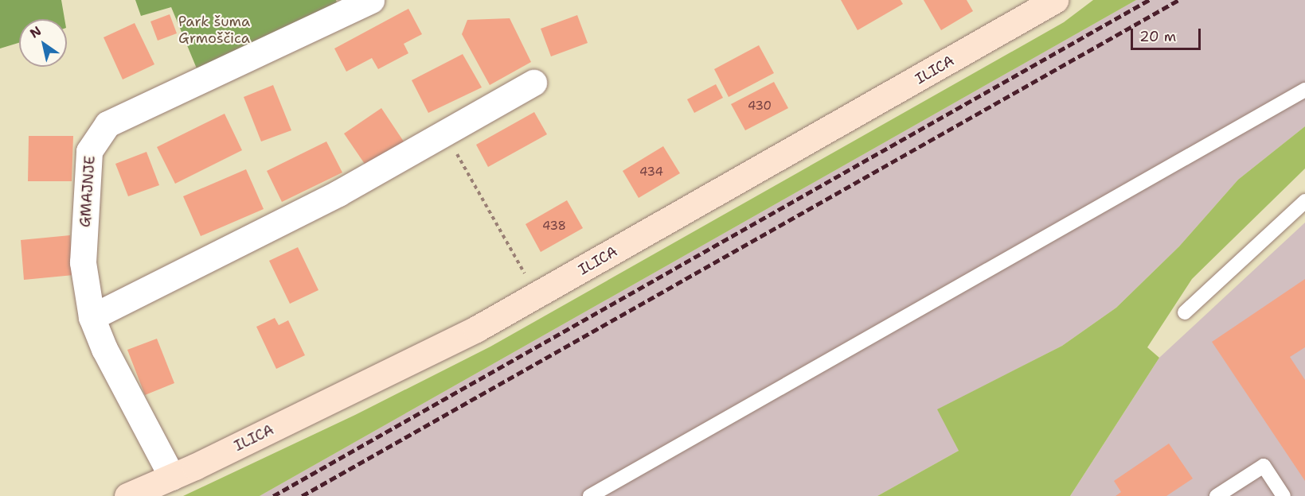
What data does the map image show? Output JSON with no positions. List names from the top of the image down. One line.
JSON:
{"streets":{"main road":["ILICA"],"street":["GMAJNJE"]},"crossings":[["ILICA","GMAJNJE"]],"parks":["Park šuma Grmoščica"],"house_numbers":["430","434","438"],"scale_bar":"20 m","north":"top left"}
